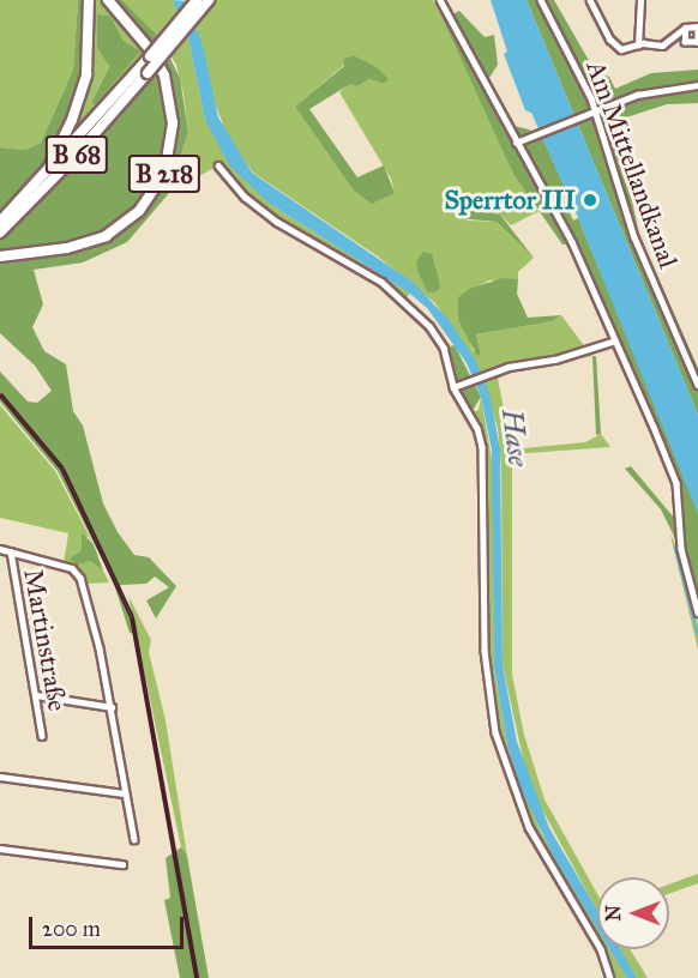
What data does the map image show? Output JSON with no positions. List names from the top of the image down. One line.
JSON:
{"streets":{"highway":["B 68","B 218"],"street":["Am Mittellandkanal","Martinstraße"]},"water":["Hase"],"places":["Sperrtor III"],"scale_bar":"200 m","north":"left"}
